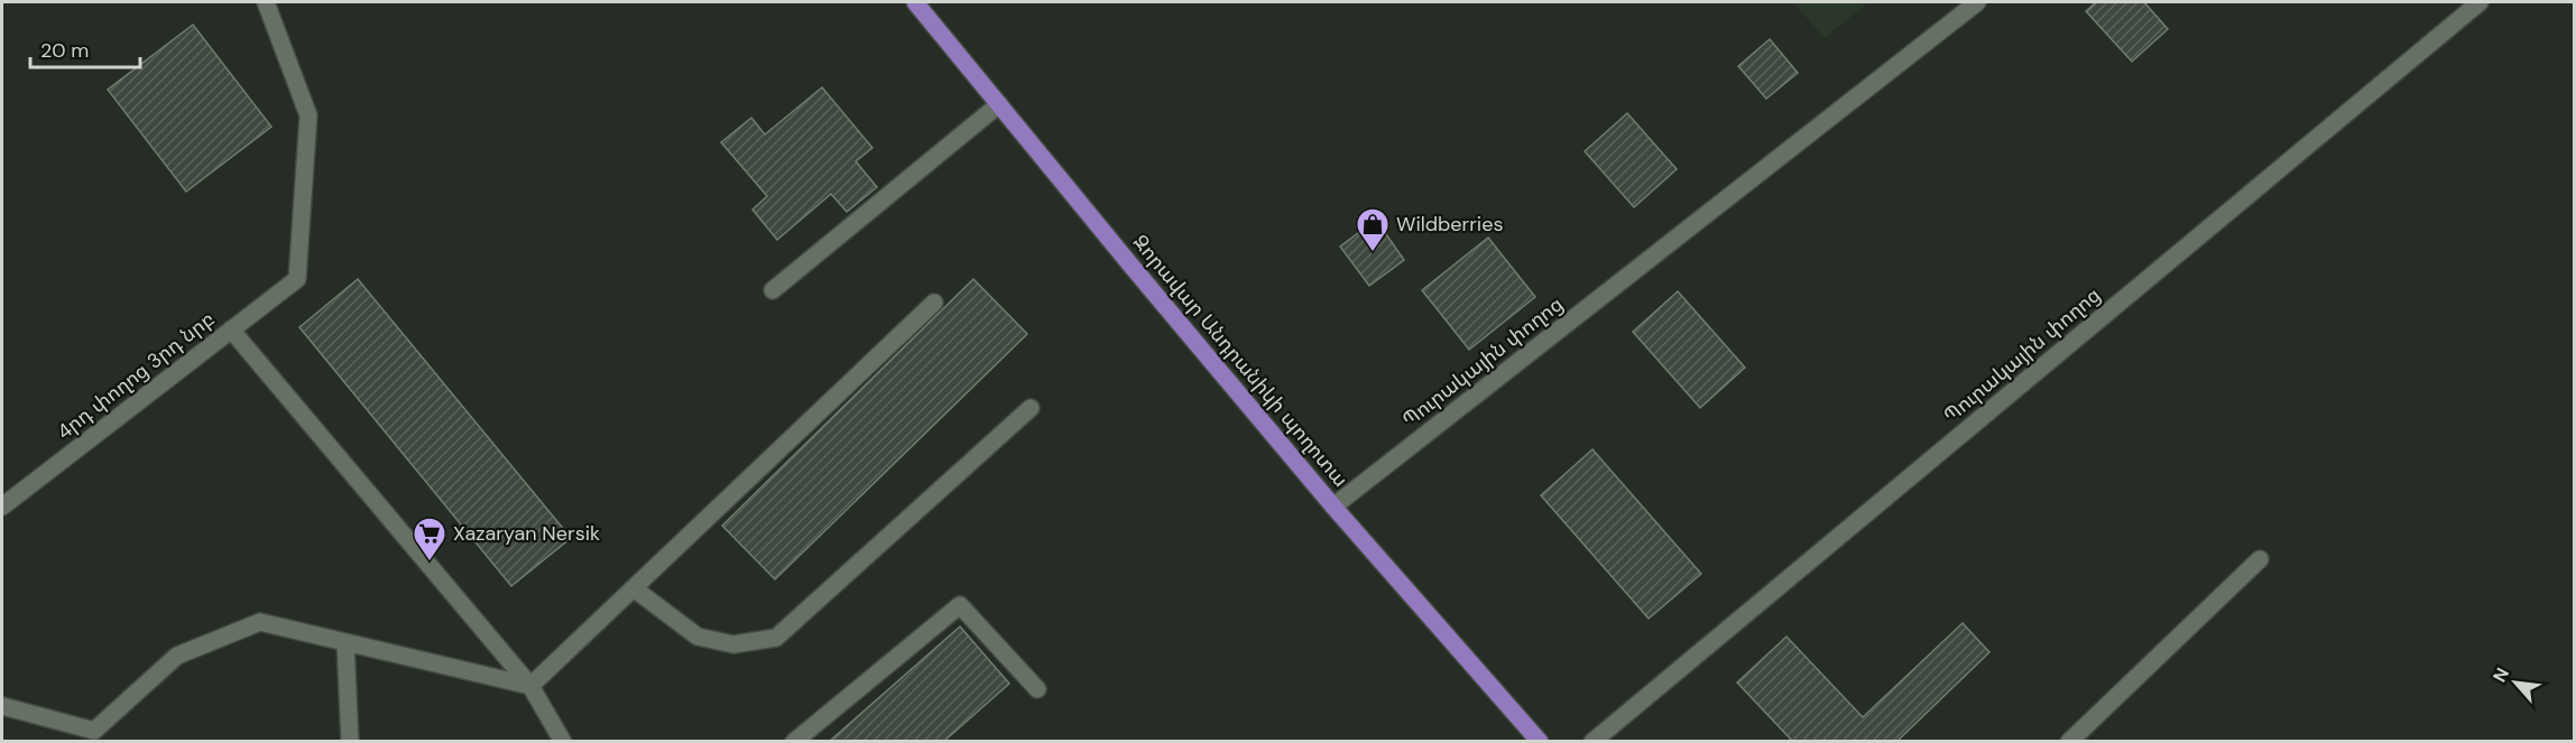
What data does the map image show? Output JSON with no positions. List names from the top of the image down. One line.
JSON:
{"streets":{"main road":["Զորավար Անդրանիկի պողոտա"],"street":["Պուրակային փողոց","4րդ փողոց 3րդ նրբ"]},"crossings":[["Պուրակային փողոց","Զորավար Անդրանիկի պողոտա"]],"places":{"shop":["Wildberries"],"supermarket":["Xazaryan Nersik"]},"scale_bar":"20 m","north":"top left"}
